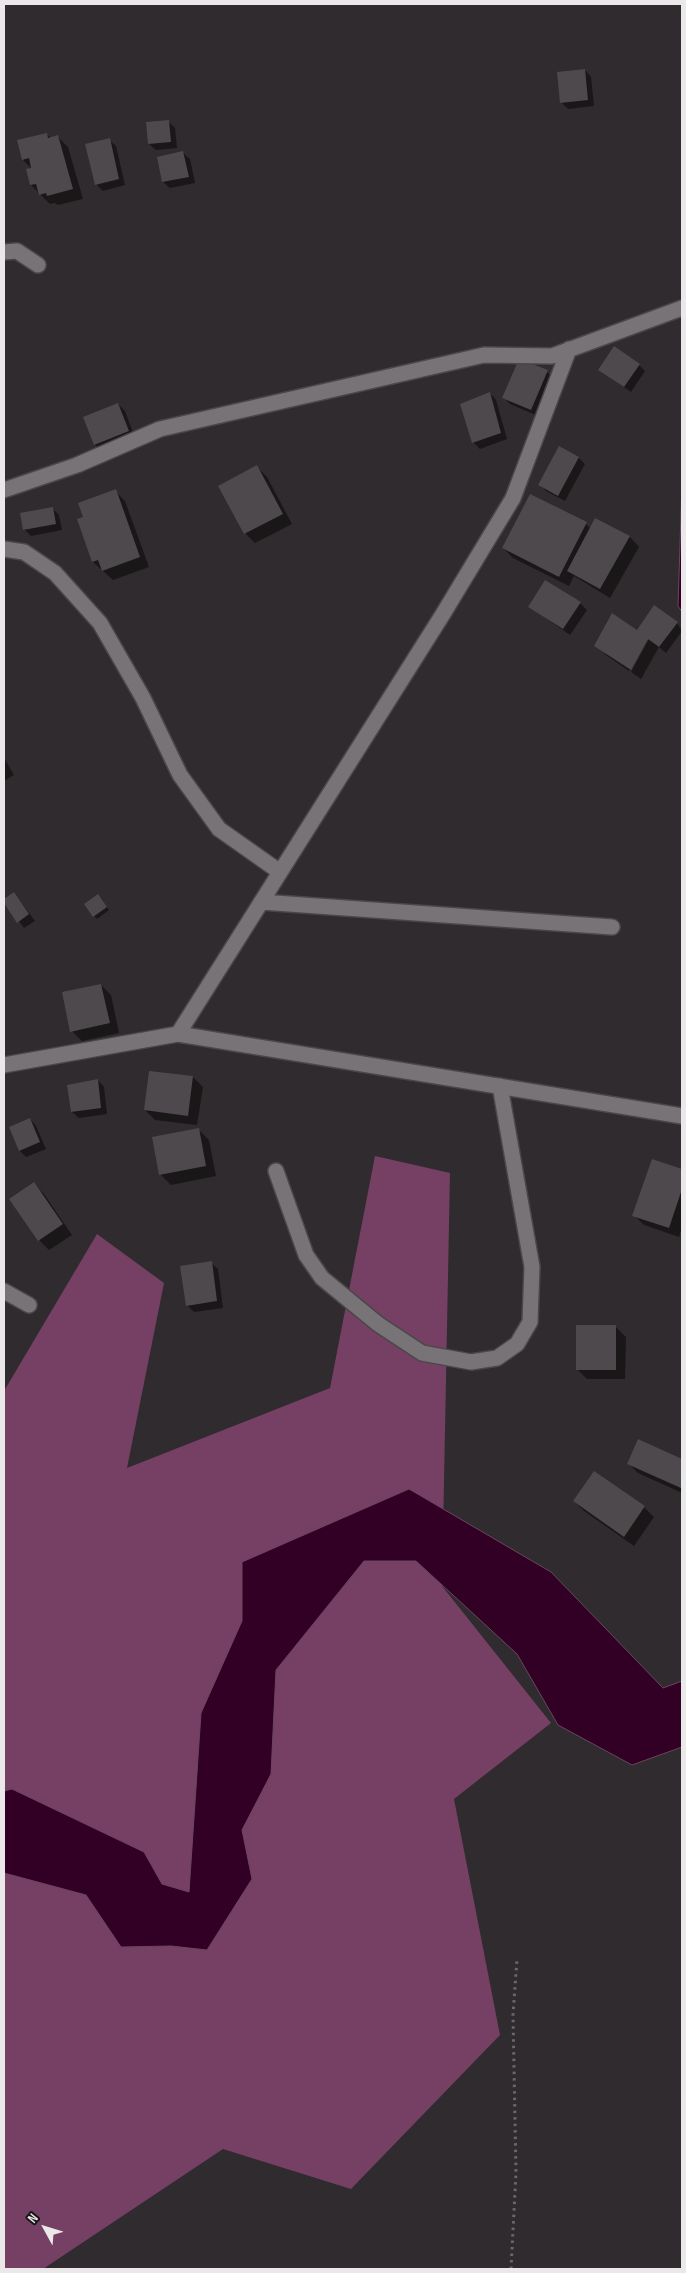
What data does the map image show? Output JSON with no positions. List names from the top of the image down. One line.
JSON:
{"north":"top left"}
